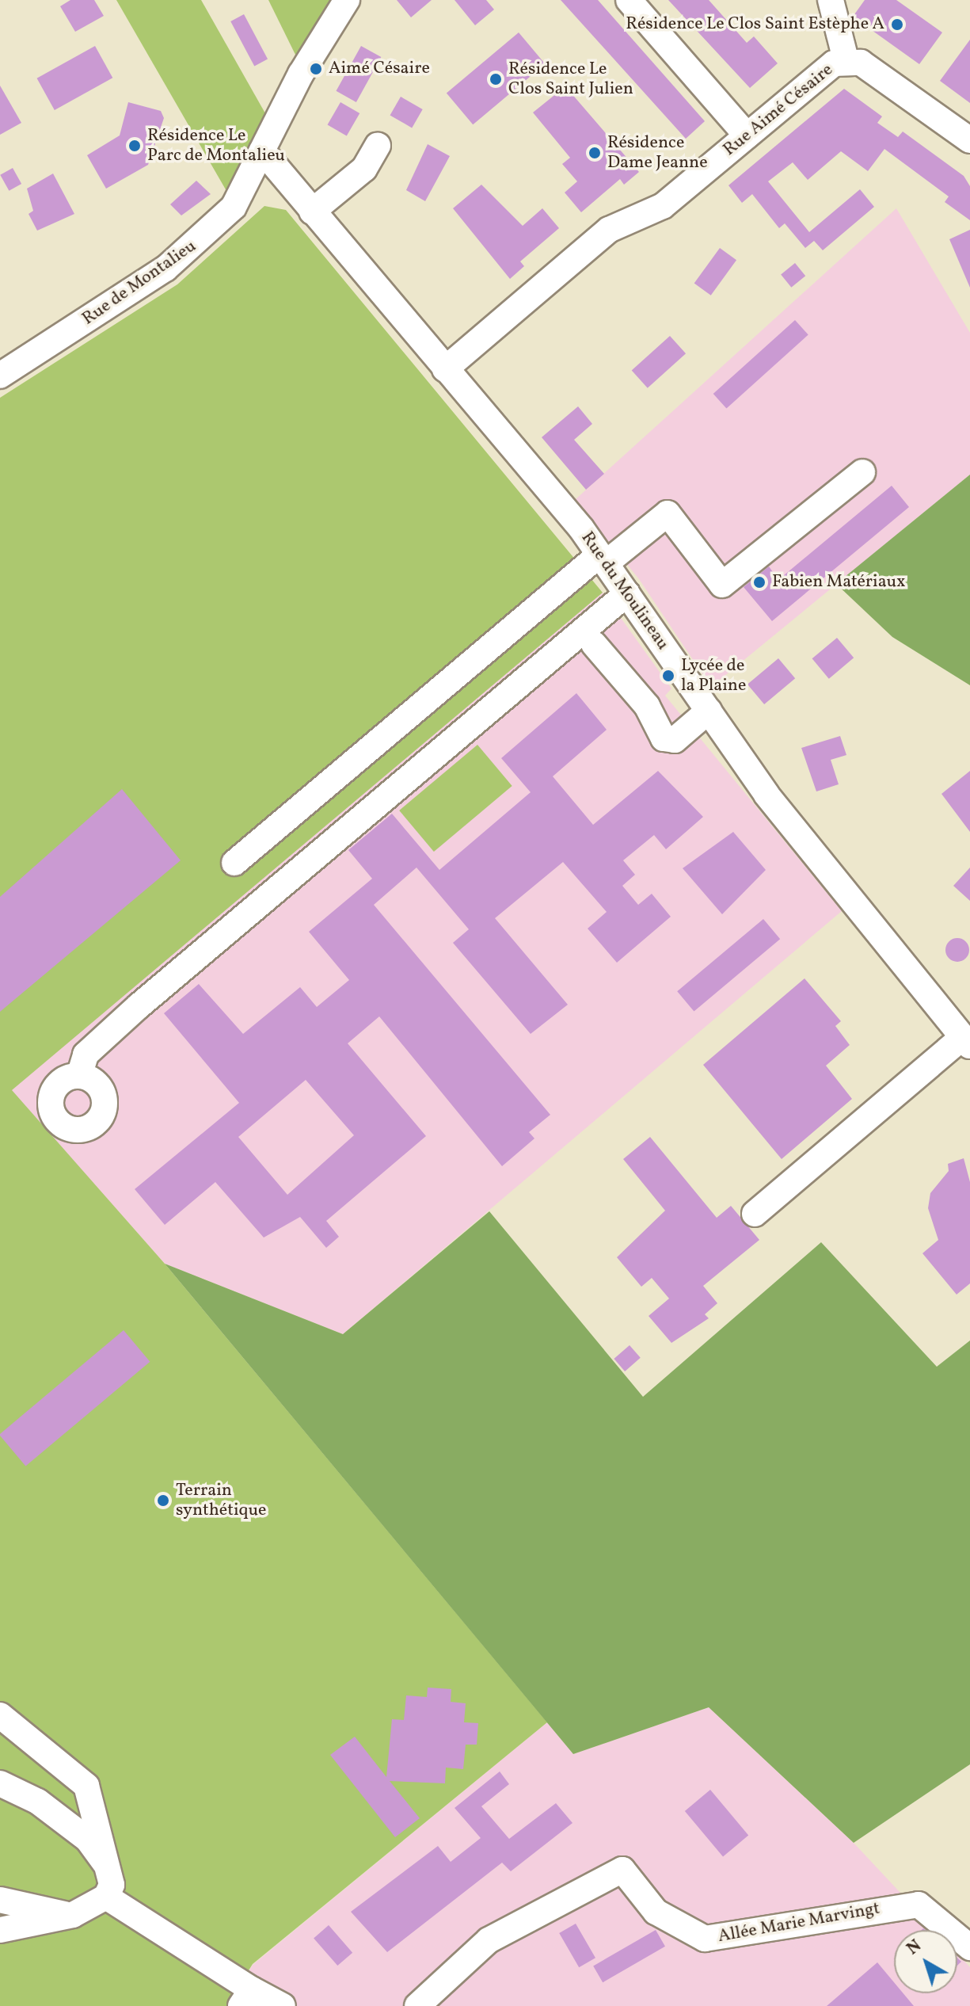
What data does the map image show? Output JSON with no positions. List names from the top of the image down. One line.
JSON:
{"streets":{"street":["Rue Aimé Césaire","Rue de Montalieu","Rue du Moulineau","Allée Marie Marvingt"]},"crossings":[["Rue Aimé Césaire","Rue du Moulineau"],["Rue de Montalieu","Rue du Moulineau"]],"places":["Résidence Le Clos Saint Estèphe A","Aimé Césaire","Résidence Le Clos Saint Julien","Résidence Le Parc de Montalieu","Résidence Dame Jeanne","Fabien Matériaux","Lycée de la Plaine","Terrain synthétique"],"north":"top left"}
